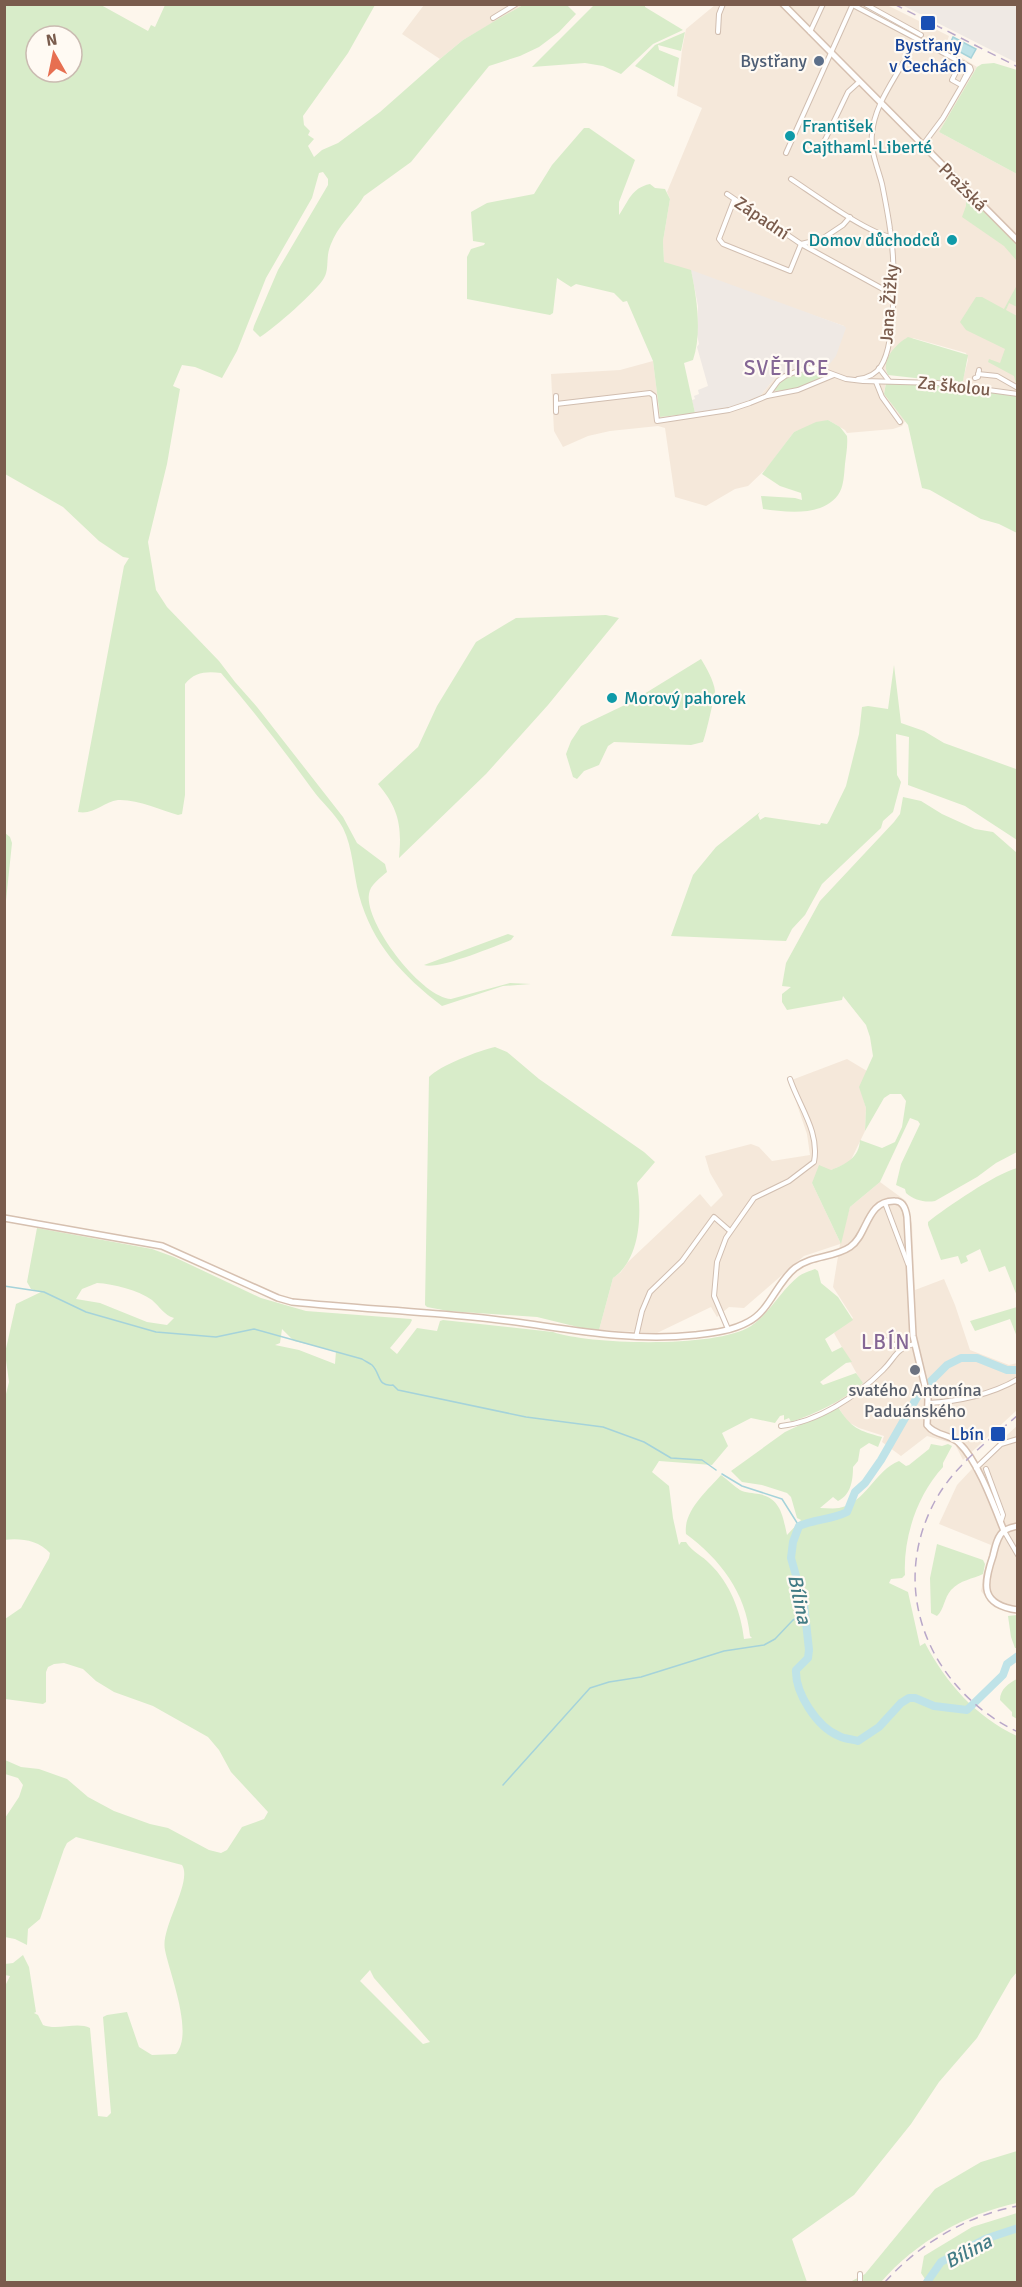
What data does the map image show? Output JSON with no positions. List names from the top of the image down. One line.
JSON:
{"streets":{"street":["Pražská","Západní","Jana Žižky","Za školou"]},"crossings":[["Pražská","Jana Žižky"],["Západní","Jana Žižky"],["Jana Žižky","Za školou"]],"districts":["SVĚTICE","LBÍN"],"water":["Bílina"],"places":{"transit":["Bystřany v Čechách","Lbín"],"other":["Bystřany","František Cajthaml-Liberté","Domov důchodců","Morový pahorek","svatého Antonína Paduánského"]},"north":"top"}
